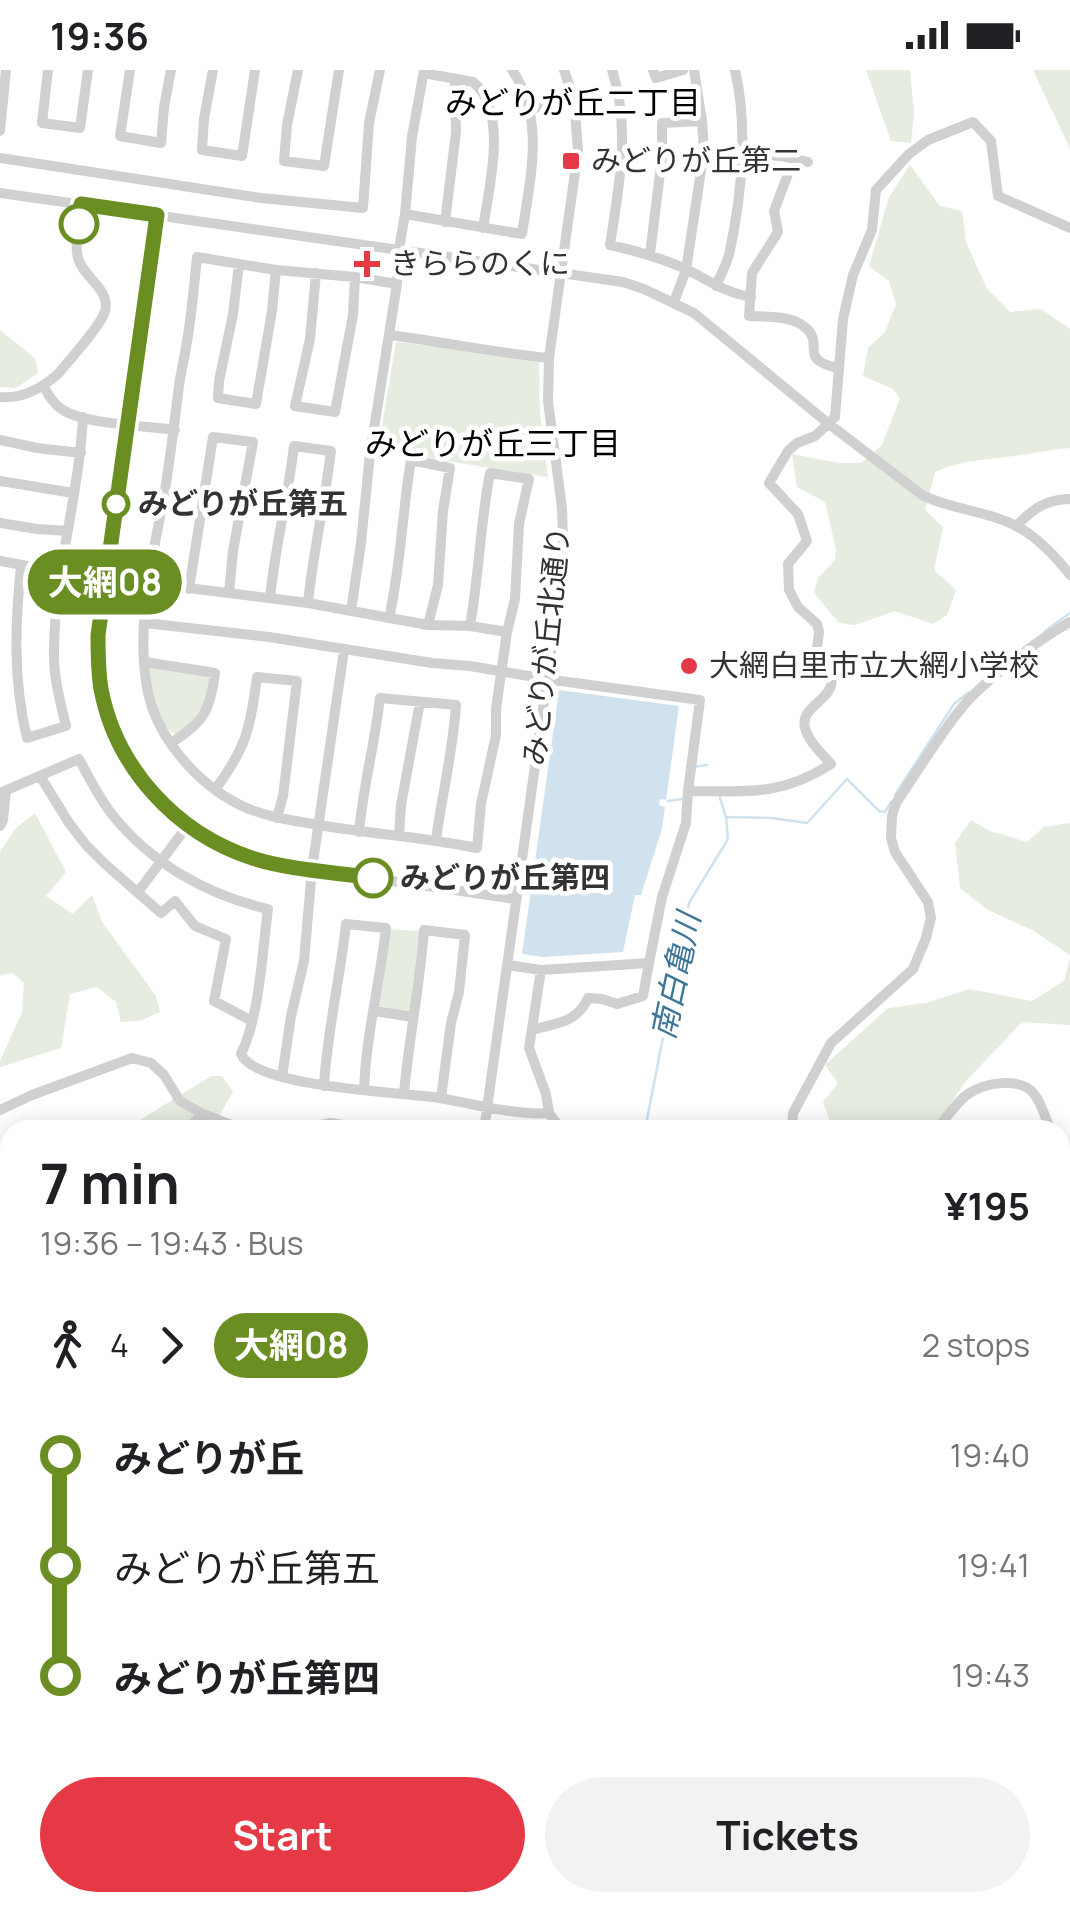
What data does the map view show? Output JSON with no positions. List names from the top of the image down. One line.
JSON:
{"streets":{"street":["みどりが丘北通り"]},"districts":["みどりが丘二丁目","みどりが丘三丁目"],"water":["南白亀川"],"places":{"transit":["みどりが丘第二"],"health":["きららのくに"],"other":["みどりが丘第五","大網白里市立大網小学校","みどりが丘第四"]},"lines":["bus line 大網08"],"page":{"status":"19:36","on_map":"大網08","heading":["7 min","19:36 – 19:43 · Bus","¥195"],"legs":["4","大網08","2 stops"],"list":[{"name":"みどりが丘","value":"19:40"},{"name":"みどりが丘第五","value":"19:41"},{"name":"みどりが丘第四","value":"19:43"}],"buttons":["Start","Tickets"]}}
